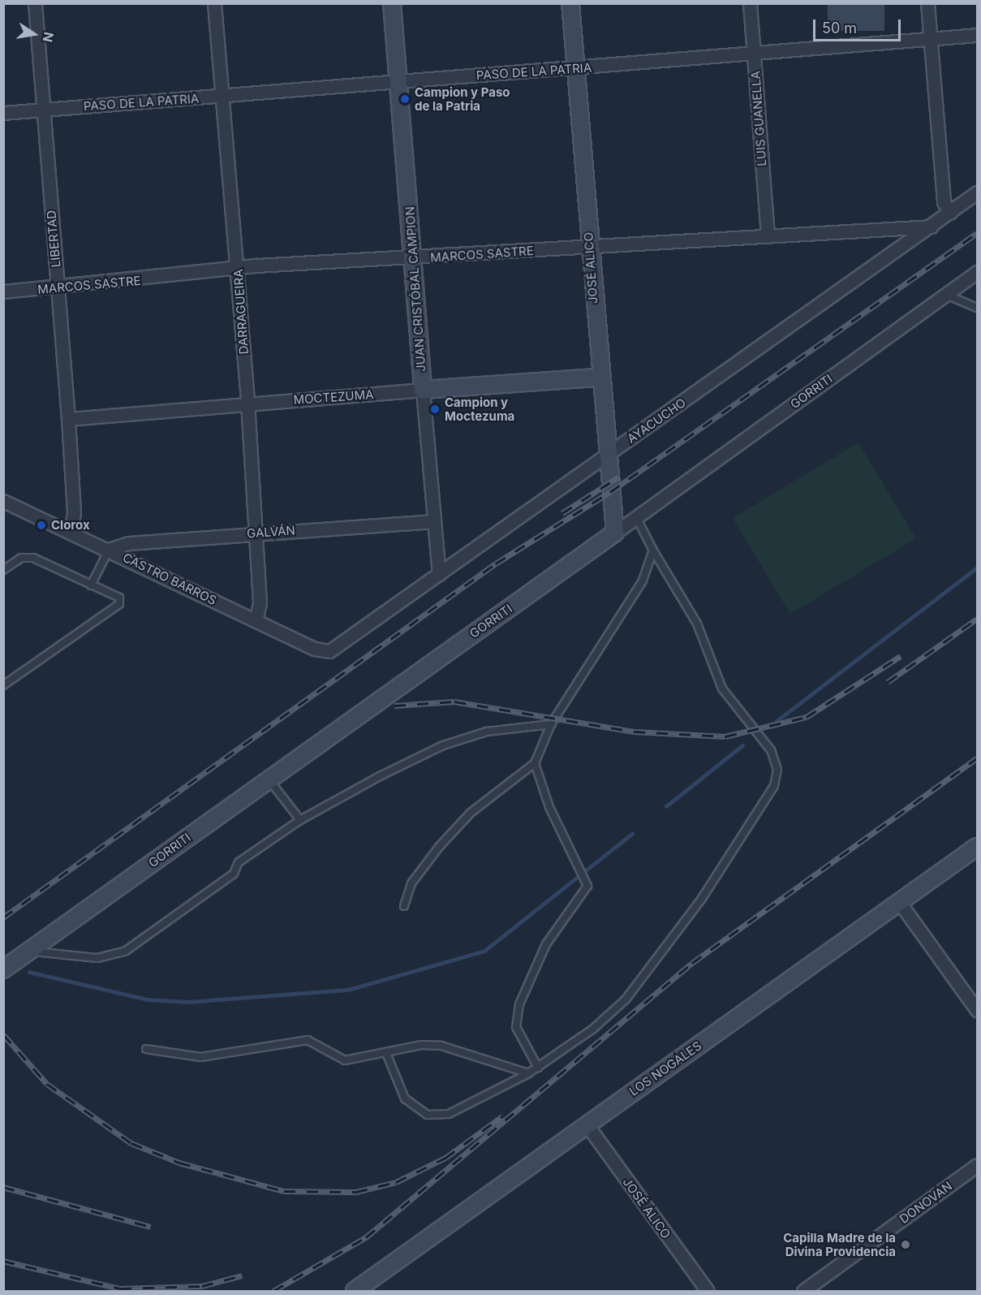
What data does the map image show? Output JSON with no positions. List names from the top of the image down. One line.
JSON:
{"streets":{"street":["PASO DE LA PATRIA","LUIS GUANELLA","LIBERTAD","MARCOS SASTRE","JOSÉ ALICO","JUAN CRISTÓBAL CAMPION","DARRAGUEIRA","GORRITI","MOCTEZUMA","AYACUCHO","GALVÁN","CASTRO BARROS","LOS NOGALES","DONOVAN"]},"crossings":[["PASO DE LA PATRIA","LUIS GUANELLA"],["PASO DE LA PATRIA","LIBERTAD"],["PASO DE LA PATRIA","JOSÉ ALICO"],["PASO DE LA PATRIA","JUAN CRISTÓBAL CAMPION"],["PASO DE LA PATRIA","DARRAGUEIRA"],["LUIS GUANELLA","MARCOS SASTRE"],["LIBERTAD","MARCOS SASTRE"],["LIBERTAD","MOCTEZUMA"],["LIBERTAD","CASTRO BARROS"],["MARCOS SASTRE","JOSÉ ALICO"],["MARCOS SASTRE","JUAN CRISTÓBAL CAMPION"],["MARCOS SASTRE","DARRAGUEIRA"],["MARCOS SASTRE","AYACUCHO"],["JOSÉ ALICO","GORRITI"],["JOSÉ ALICO","MOCTEZUMA"],["JOSÉ ALICO","AYACUCHO"],["JOSÉ ALICO","LOS NOGALES"],["JUAN CRISTÓBAL CAMPION","MOCTEZUMA"],["JUAN CRISTÓBAL CAMPION","AYACUCHO"],["JUAN CRISTÓBAL CAMPION","GALVÁN"],["DARRAGUEIRA","MOCTEZUMA"],["DARRAGUEIRA","GALVÁN"],["DARRAGUEIRA","CASTRO BARROS"],["AYACUCHO","CASTRO BARROS"],["GALVÁN","CASTRO BARROS"]],"places":["Campion y Paso de la Patria","Campion y Moctezuma","Clorox","Capilla Madre de la Divina Providencia"],"scale_bar":"50 m","north":"right"}
